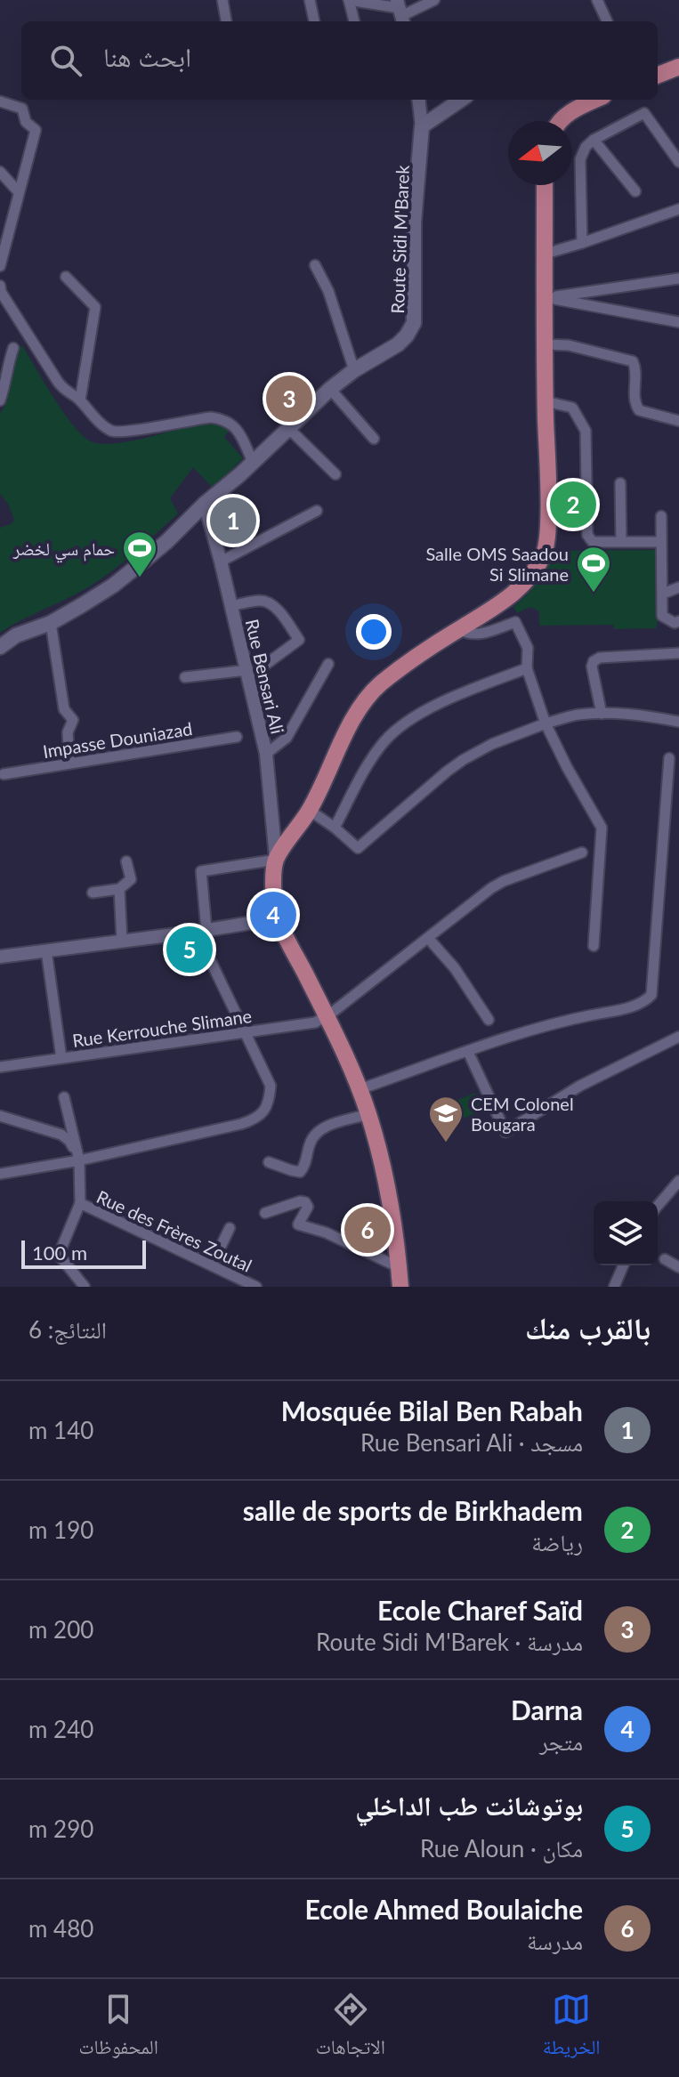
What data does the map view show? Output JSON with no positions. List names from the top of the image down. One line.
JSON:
{"streets":{"main road":["Route Sidi M'Barek"],"street":["Rue Bensari Ali","Impasse Douniazad","Rue Kerrouche Slimane","Rue des Frères Zoutal"]},"crossings":[["Route Sidi M'Barek","Rue Bensari Ali"]],"places":{"sports":["حمام سي لخضر","Salle OMS Saadou Si Slimane"],"school or university":["CEM Colonel Bougara"]},"scale_bar":"100 m","north":"left","page":{"search":"ابحث هنا","pins":["3","2","1","4","5","6"],"scale":"100 m","heading":["بالقرب منك","النتائج: 6"],"list":[{"mark":"1","name":"Mosquée Bilal Ben Rabah","note":"مسجد · Rue Bensari Ali","value":"140 m"},{"mark":"2","name":"salle de sports de Birkhadem","note":"رياضة","value":"190 m"},{"mark":"3","name":"Ecole Charef Saïd","note":"مدرسة · Route Sidi M'Barek","value":"200 m"},{"mark":"4","name":"Darna","note":"متجر","value":"240 m"},{"mark":"5","name":"بوتوشانت طب الداخلي","note":"مكان · Rue Aloun","value":"290 m"},{"mark":"6","name":"Ecole Ahmed Boulaiche","note":"مدرسة","value":"480 m"}],"nav":["الخريطة","الاتجاهات","المحفوظات"]}}
